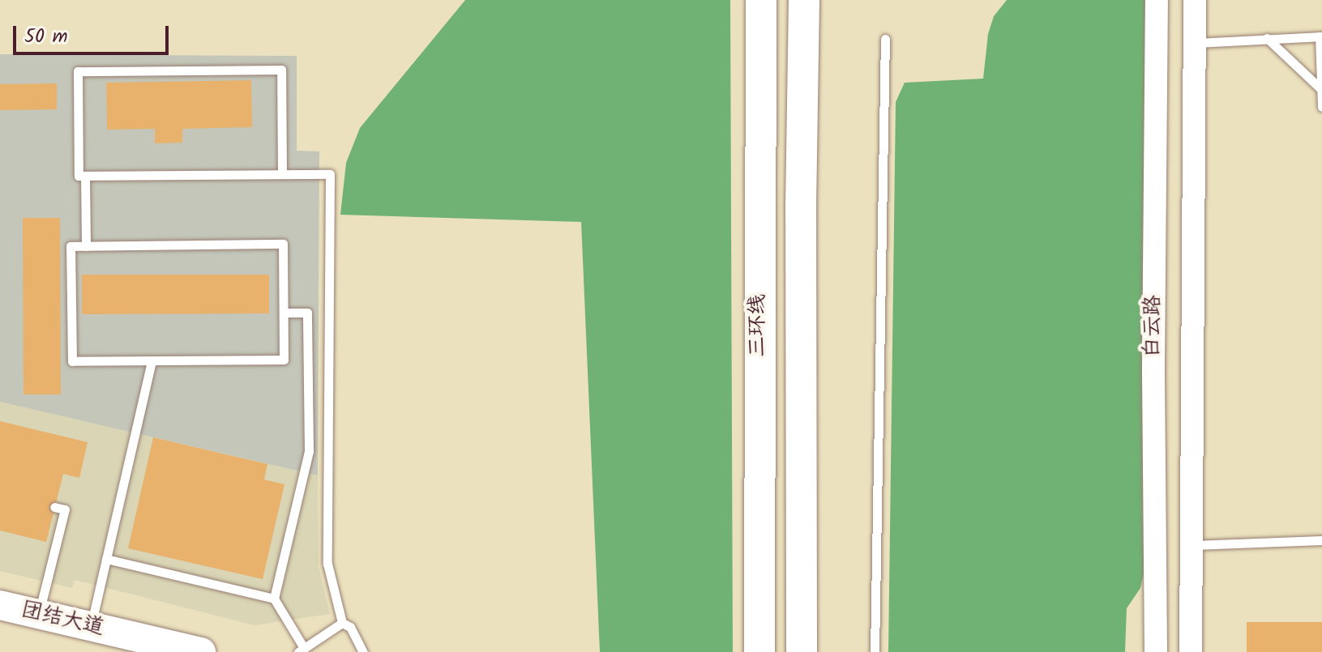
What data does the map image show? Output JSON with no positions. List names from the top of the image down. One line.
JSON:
{"streets":{"highway":["三环线"],"main road":["团结大道"],"street":["白云路"]},"scale_bar":"50 m"}
